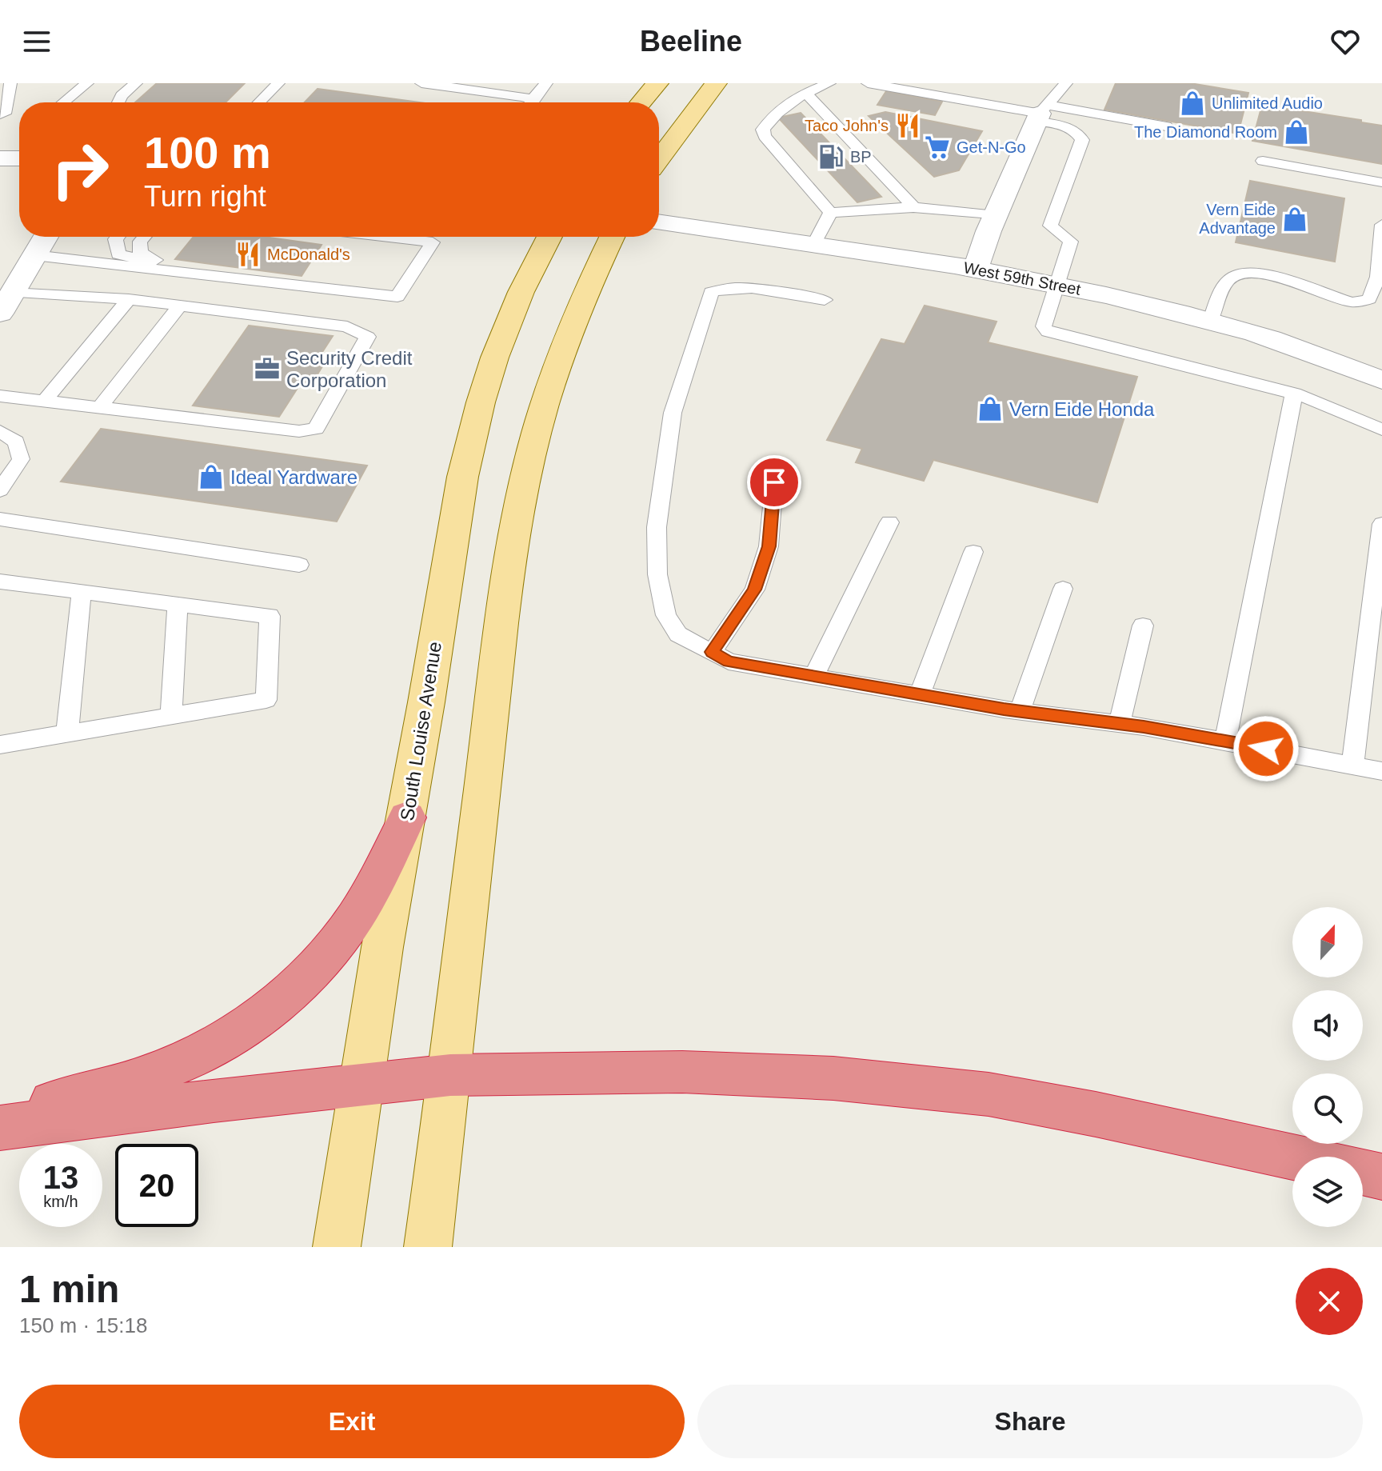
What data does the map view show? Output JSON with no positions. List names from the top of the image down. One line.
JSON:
{"streets":{"main road":["South Louise Avenue"],"street":["West 59th Street"]},"places":{"shop":["Unlimited Audio","The Diamond Room","Vern Eide Advantage","Vern Eide Honda","Ideal Yardware"],"restaurant":["Taco John's","McDonald's"],"supermarket":["Get-N-Go"],"fuel station":["BP"],"office":["Security Credit Corporation"]},"north":"top","page":{"header":"Beeline","turn":["100 m","Turn right"],"speed":"13 km/h","limit":"20","heading":["1 min","150 m · 15:18"],"buttons":["Exit","Share"]}}
